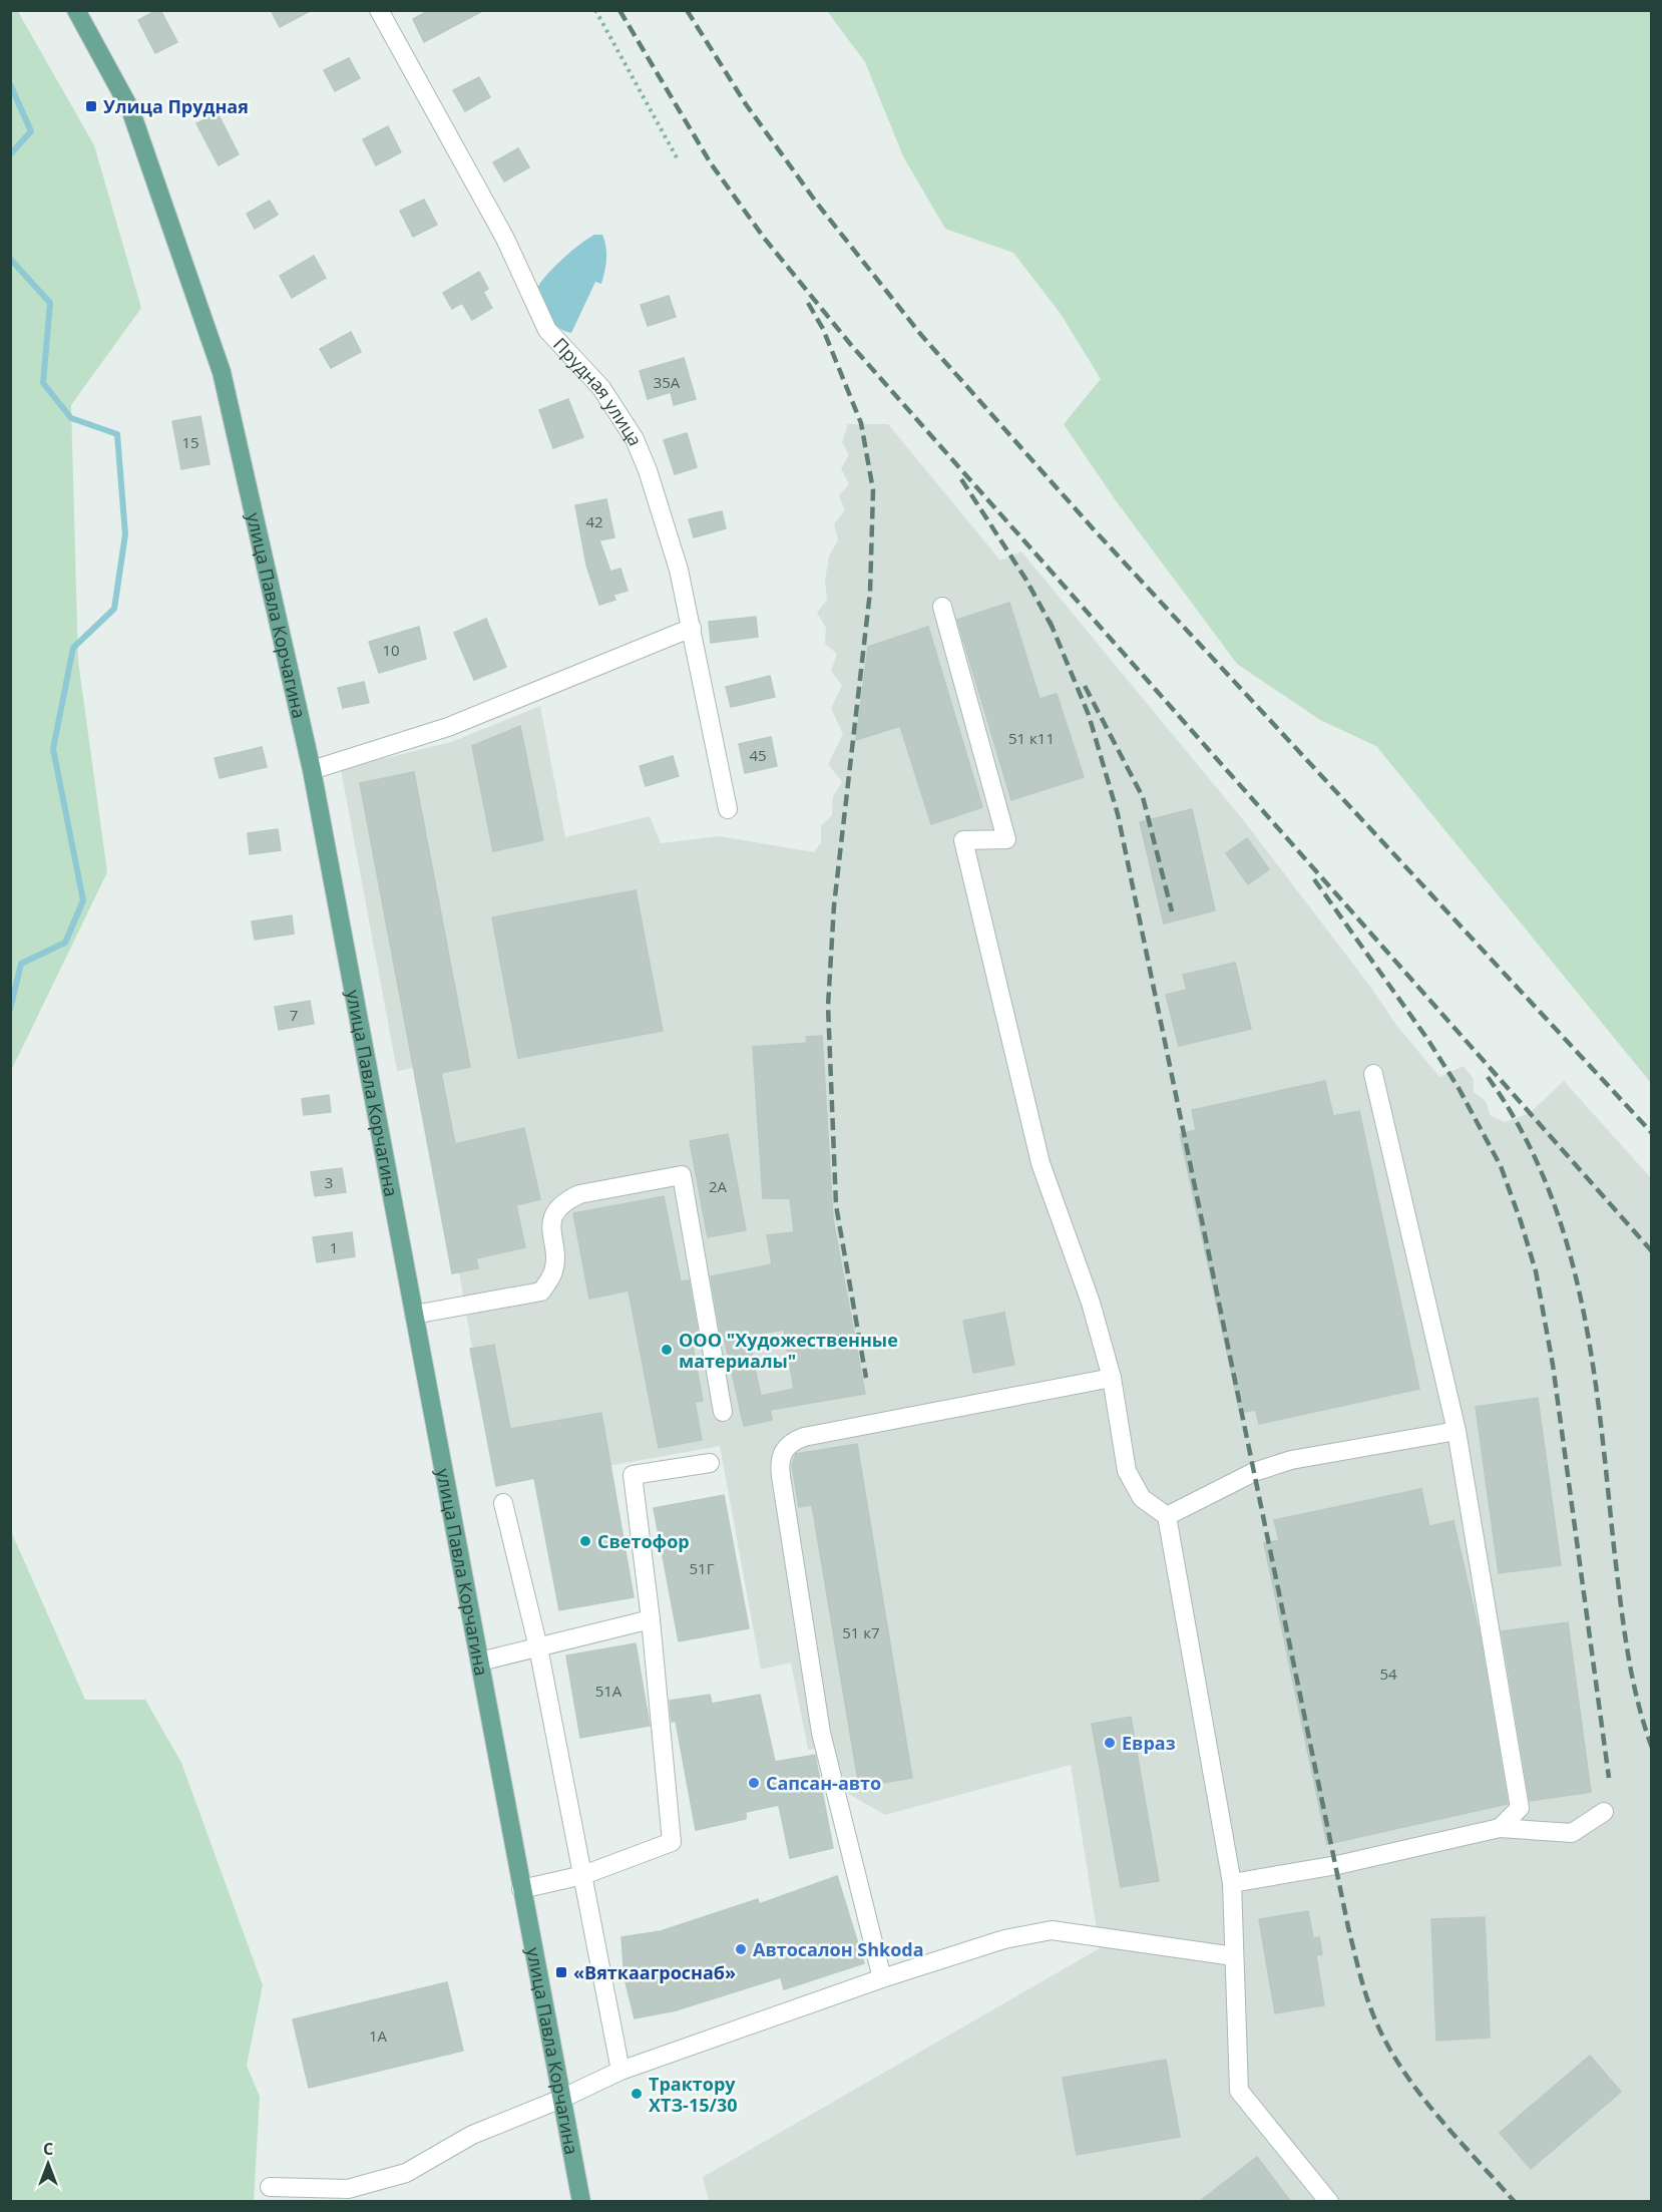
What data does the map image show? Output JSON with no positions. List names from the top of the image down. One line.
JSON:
{"streets":{"main road":["улица Павла Корчагина"],"street":["Прудная улица"]},"places":{"transit":["Улица Прудная","«Вяткаагроснаб»"],"other":["ООО \"Художественные материалы\"","Светофор","Евраз","Сапсан-авто","Автосалон Shkoda","Трактору ХТЗ-15/30"]},"house_numbers":["35А","15","42","10","51 к11","45","7","3","2А","1","51Г","51 к7","54","51А","1А"],"north":"top"}
